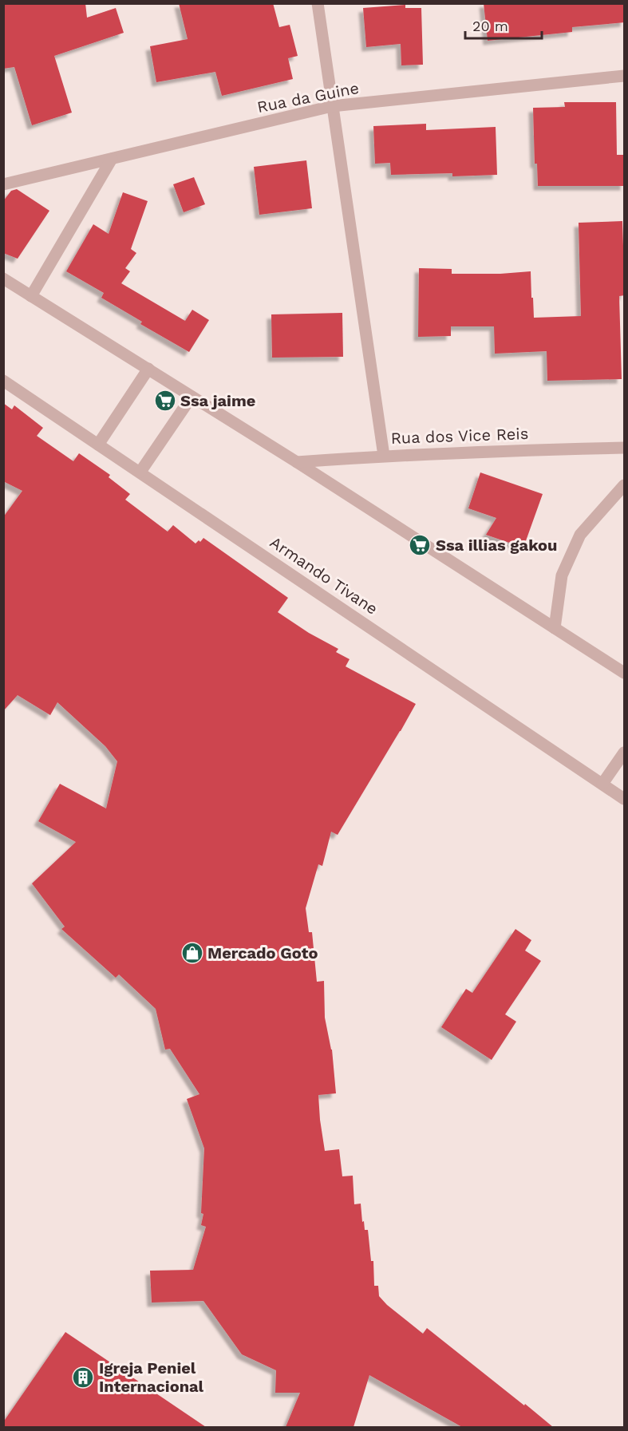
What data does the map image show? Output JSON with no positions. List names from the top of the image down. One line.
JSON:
{"streets":{"street":["Rua da Guine","Rua dos Vice Reis","Armando Tivane"]},"places":{"supermarket":["Ssa jaime","Ssa illias gakou"],"shop":["Mercado Goto"],"building":["Igreja Peniel Internacional"]},"scale_bar":"20 m"}
